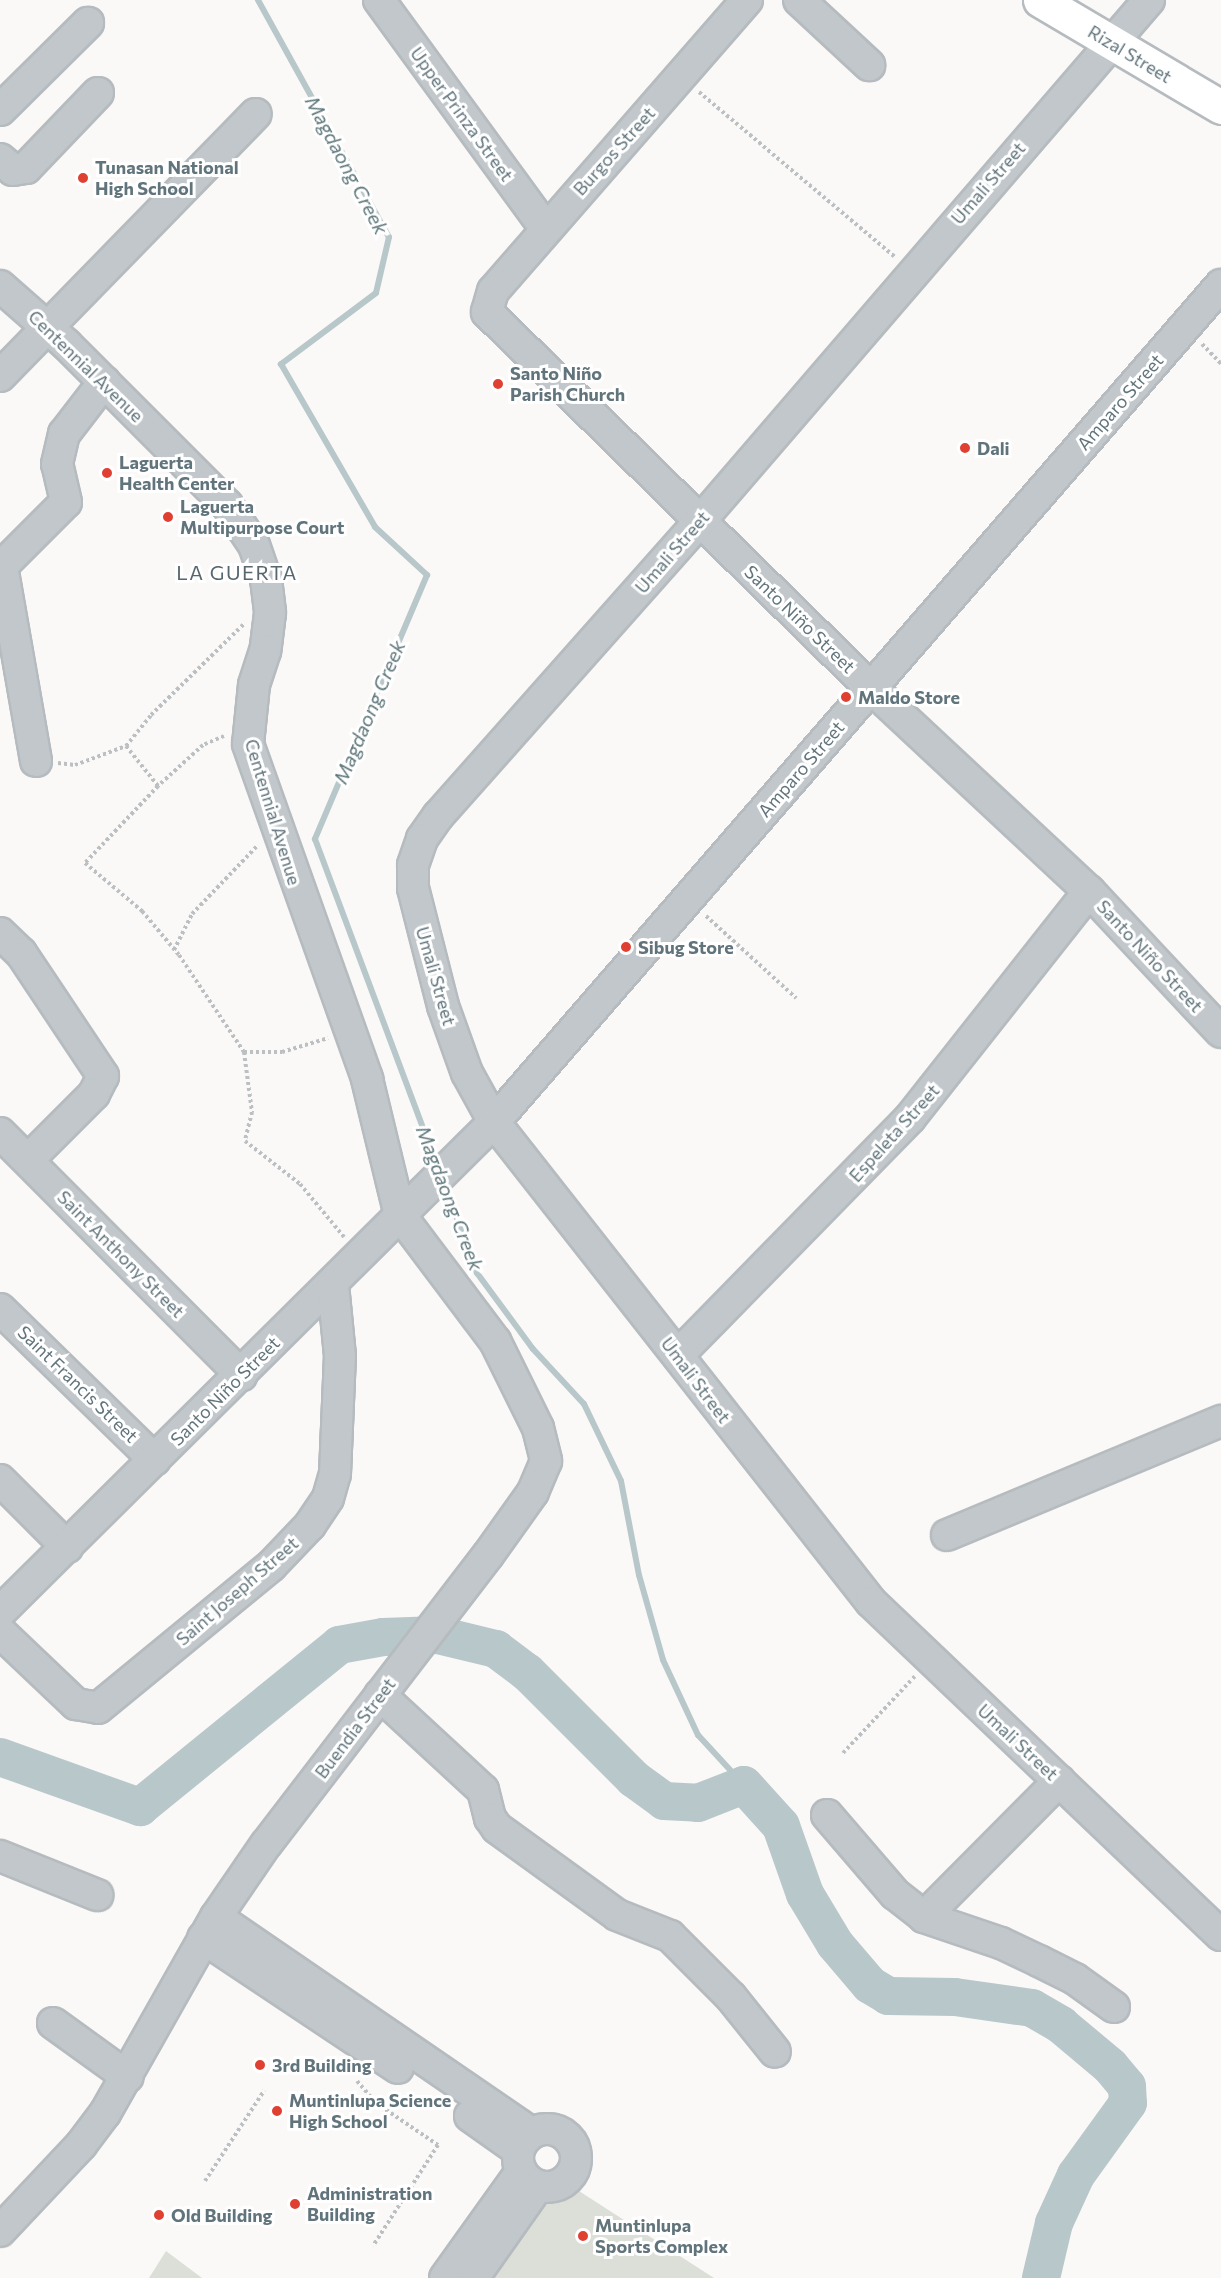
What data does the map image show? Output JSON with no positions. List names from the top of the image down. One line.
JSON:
{"streets":{"main road":["Rizal Street"],"street":["Upper Prinza Street","Burgos Street","Umali Street","Centennial Avenue","Amparo Street","Santo Niño Street","Espeleta Street","Saint Anthony Street","Saint Francis Street","Saint Joseph Street","Buendia Street"]},"crossings":[["Rizal Street","Umali Street"],["Upper Prinza Street","Burgos Street"],["Burgos Street","Santo Niño Street"],["Umali Street","Amparo Street"],["Umali Street","Santo Niño Street"],["Umali Street","Espeleta Street"],["Centennial Avenue","Santo Niño Street"],["Centennial Avenue","Buendia Street"],["Amparo Street","Santo Niño Street"],["Santo Niño Street","Espeleta Street"],["Santo Niño Street","Saint Anthony Street"],["Santo Niño Street","Saint Francis Street"],["Santo Niño Street","Saint Joseph Street"],["Santo Niño Street","Buendia Street"]],"districts":["LA GUERTA"],"water":["Magdaong Creek"],"places":["Tunasan National High School","Santo Niño Parish Church","Dali","Laguerta Health Center","Laguerta Multipurpose Court","Maldo Store","Sibug Store","3rd Building","Muntinlupa Science High School","Administration Building","Old Building","Muntinlupa Sports Complex"]}
